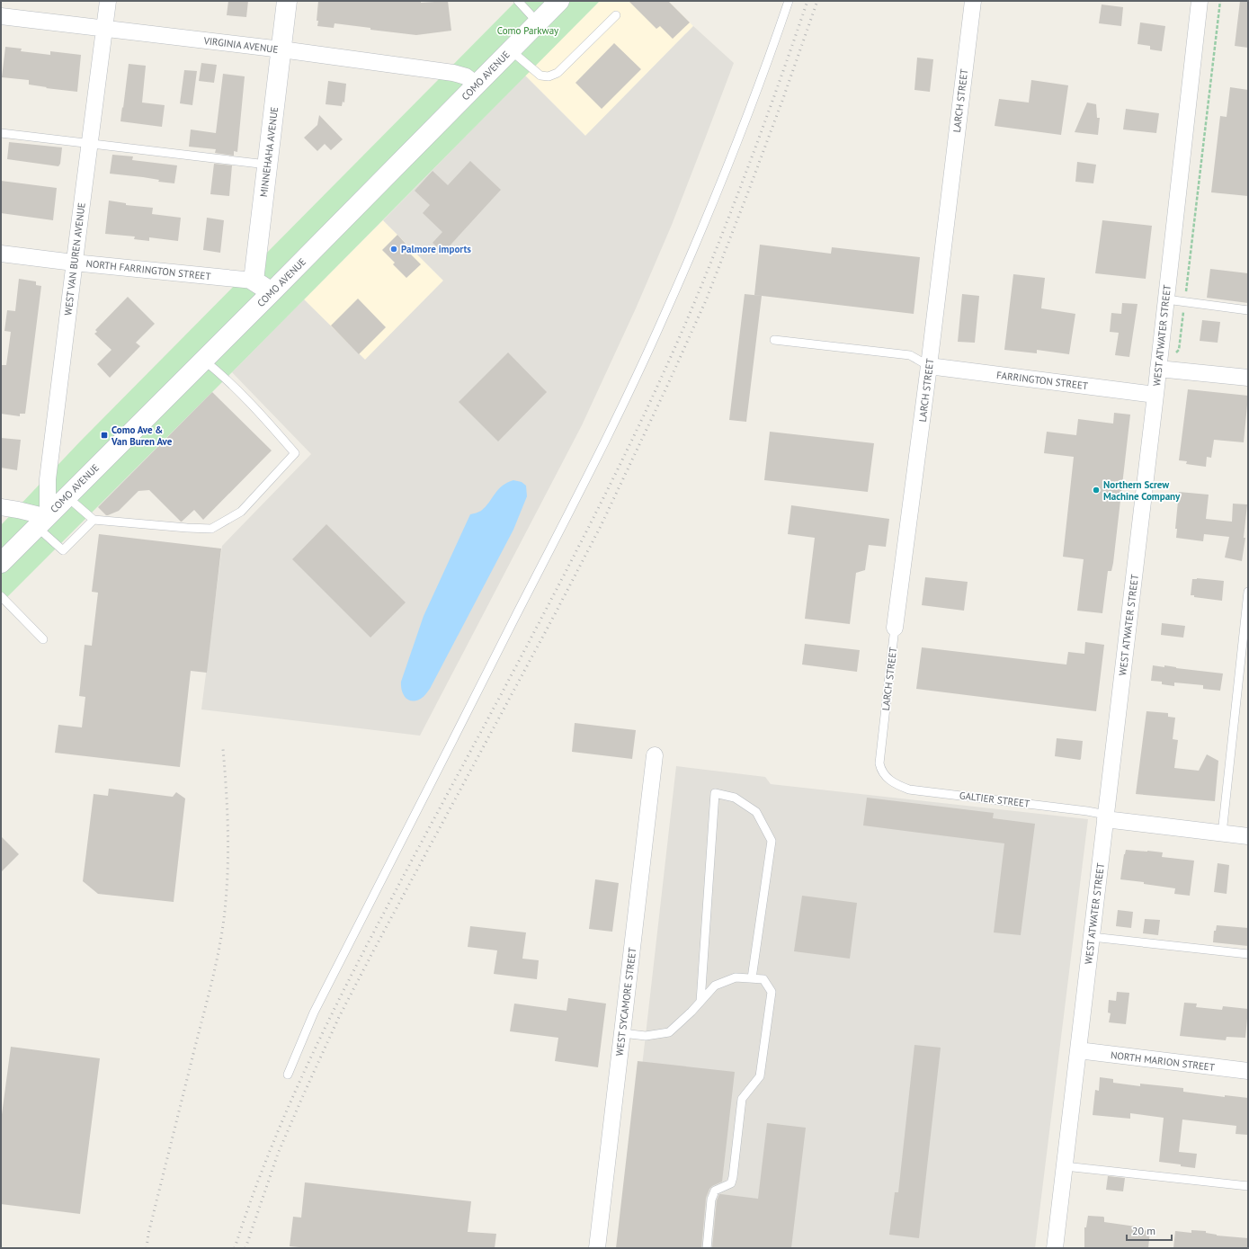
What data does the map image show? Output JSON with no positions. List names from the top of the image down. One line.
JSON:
{"streets":{"main road":["COMO AVENUE","MINNEHAHA AVENUE"],"street":["VIRGINIA AVENUE","LARCH STREET","WEST VAN BUREN AVENUE","NORTH FARRINGTON STREET","WEST ATWATER STREET","FARRINGTON STREET","GALTIER STREET","WEST SYCAMORE STREET","NORTH MARION STREET"]},"crossings":[["VIRGINIA AVENUE","COMO AVENUE"],["VIRGINIA AVENUE","MINNEHAHA AVENUE"],["VIRGINIA AVENUE","WEST VAN BUREN AVENUE"],["COMO AVENUE","WEST VAN BUREN AVENUE"],["LARCH STREET","FARRINGTON STREET"],["LARCH STREET","GALTIER STREET"],["MINNEHAHA AVENUE","NORTH FARRINGTON STREET"],["WEST VAN BUREN AVENUE","NORTH FARRINGTON STREET"],["WEST ATWATER STREET","FARRINGTON STREET"],["WEST ATWATER STREET","GALTIER STREET"],["WEST ATWATER STREET","NORTH MARION STREET"]],"parks":["Como Parkway"],"places":{"other":["Palmore imports","Northern Screw Machine Company"],"transit":["Como Ave & Van Buren Ave"]},"scale_bar":"20 m"}
